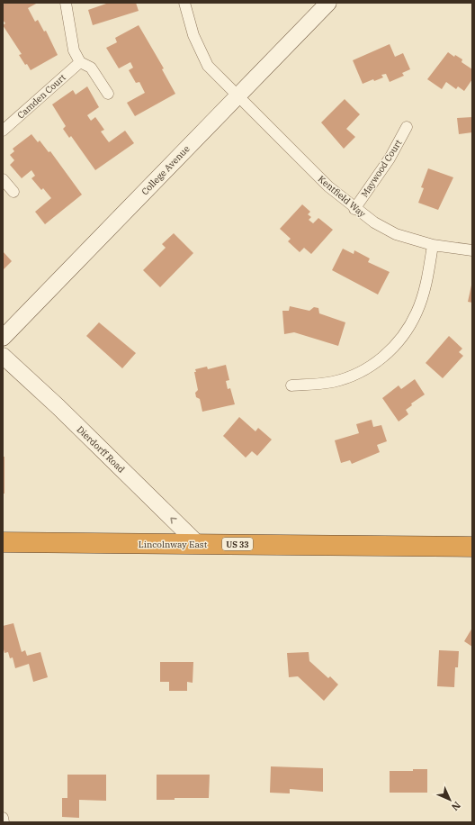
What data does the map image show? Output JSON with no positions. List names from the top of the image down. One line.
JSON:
{"streets":{"highway":["Lincolnway East","US 33"],"main road":["College Avenue","Dierdorff Road"],"street":["Camden Court","Maywood Court","Kentfield Way"]},"crossings":[["Maywood Court","Kentfield Way"],["College Avenue","Kentfield Way"],["Dierdorff Road","Lincolnway East"]],"one_way":["Dierdorff Road"],"north":"bottom right"}
